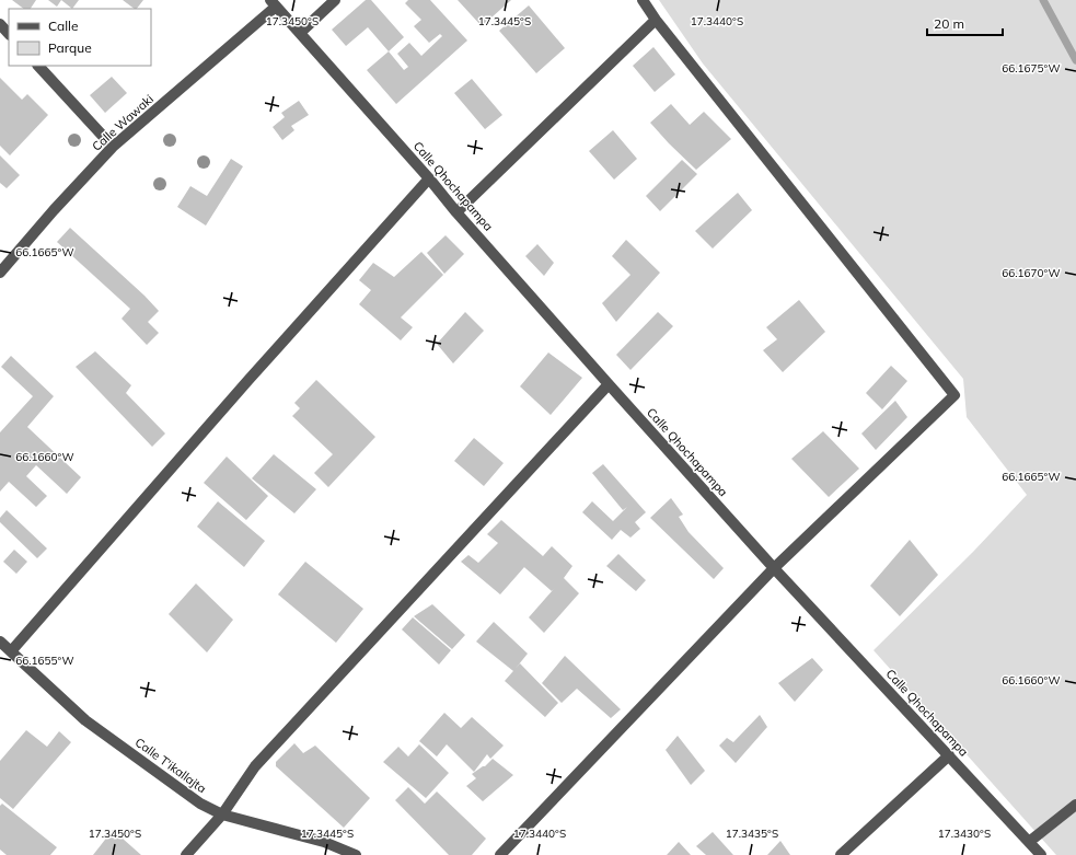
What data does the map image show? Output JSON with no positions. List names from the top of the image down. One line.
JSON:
{"streets":{"street":["Calle Wawaki","Calle Qhochapampa","Calle T'ikallajta"]},"crossings":[["Calle Wawaki","Calle Qhochapampa"]],"legend":["Calle","Parque"],"scale_bar":"20 m","coordinates":["17.3450°S","17.3445°S","17.3440°S","66.1675°W","66.1665°W","66.1670°W","66.1660°W","66.1655°W","17.3435°S","17.3430°S"]}
